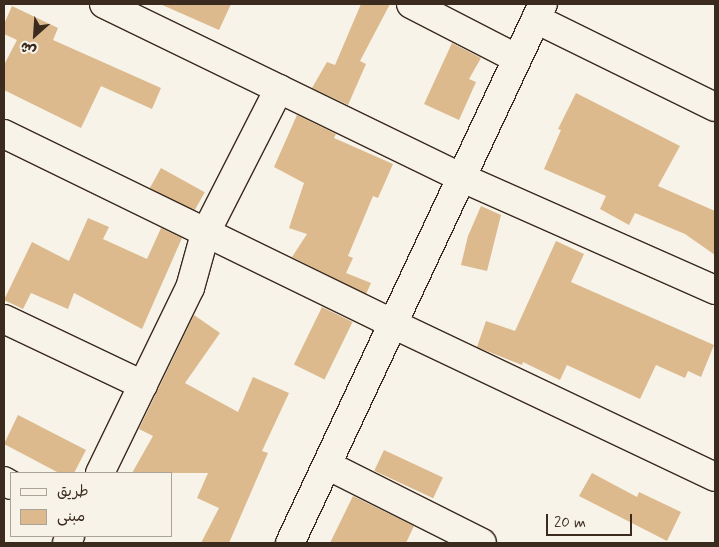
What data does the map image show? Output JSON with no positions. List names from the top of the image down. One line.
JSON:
{"legend":["طريق","مبنى"],"scale_bar":"20 m","north":"bottom left"}
